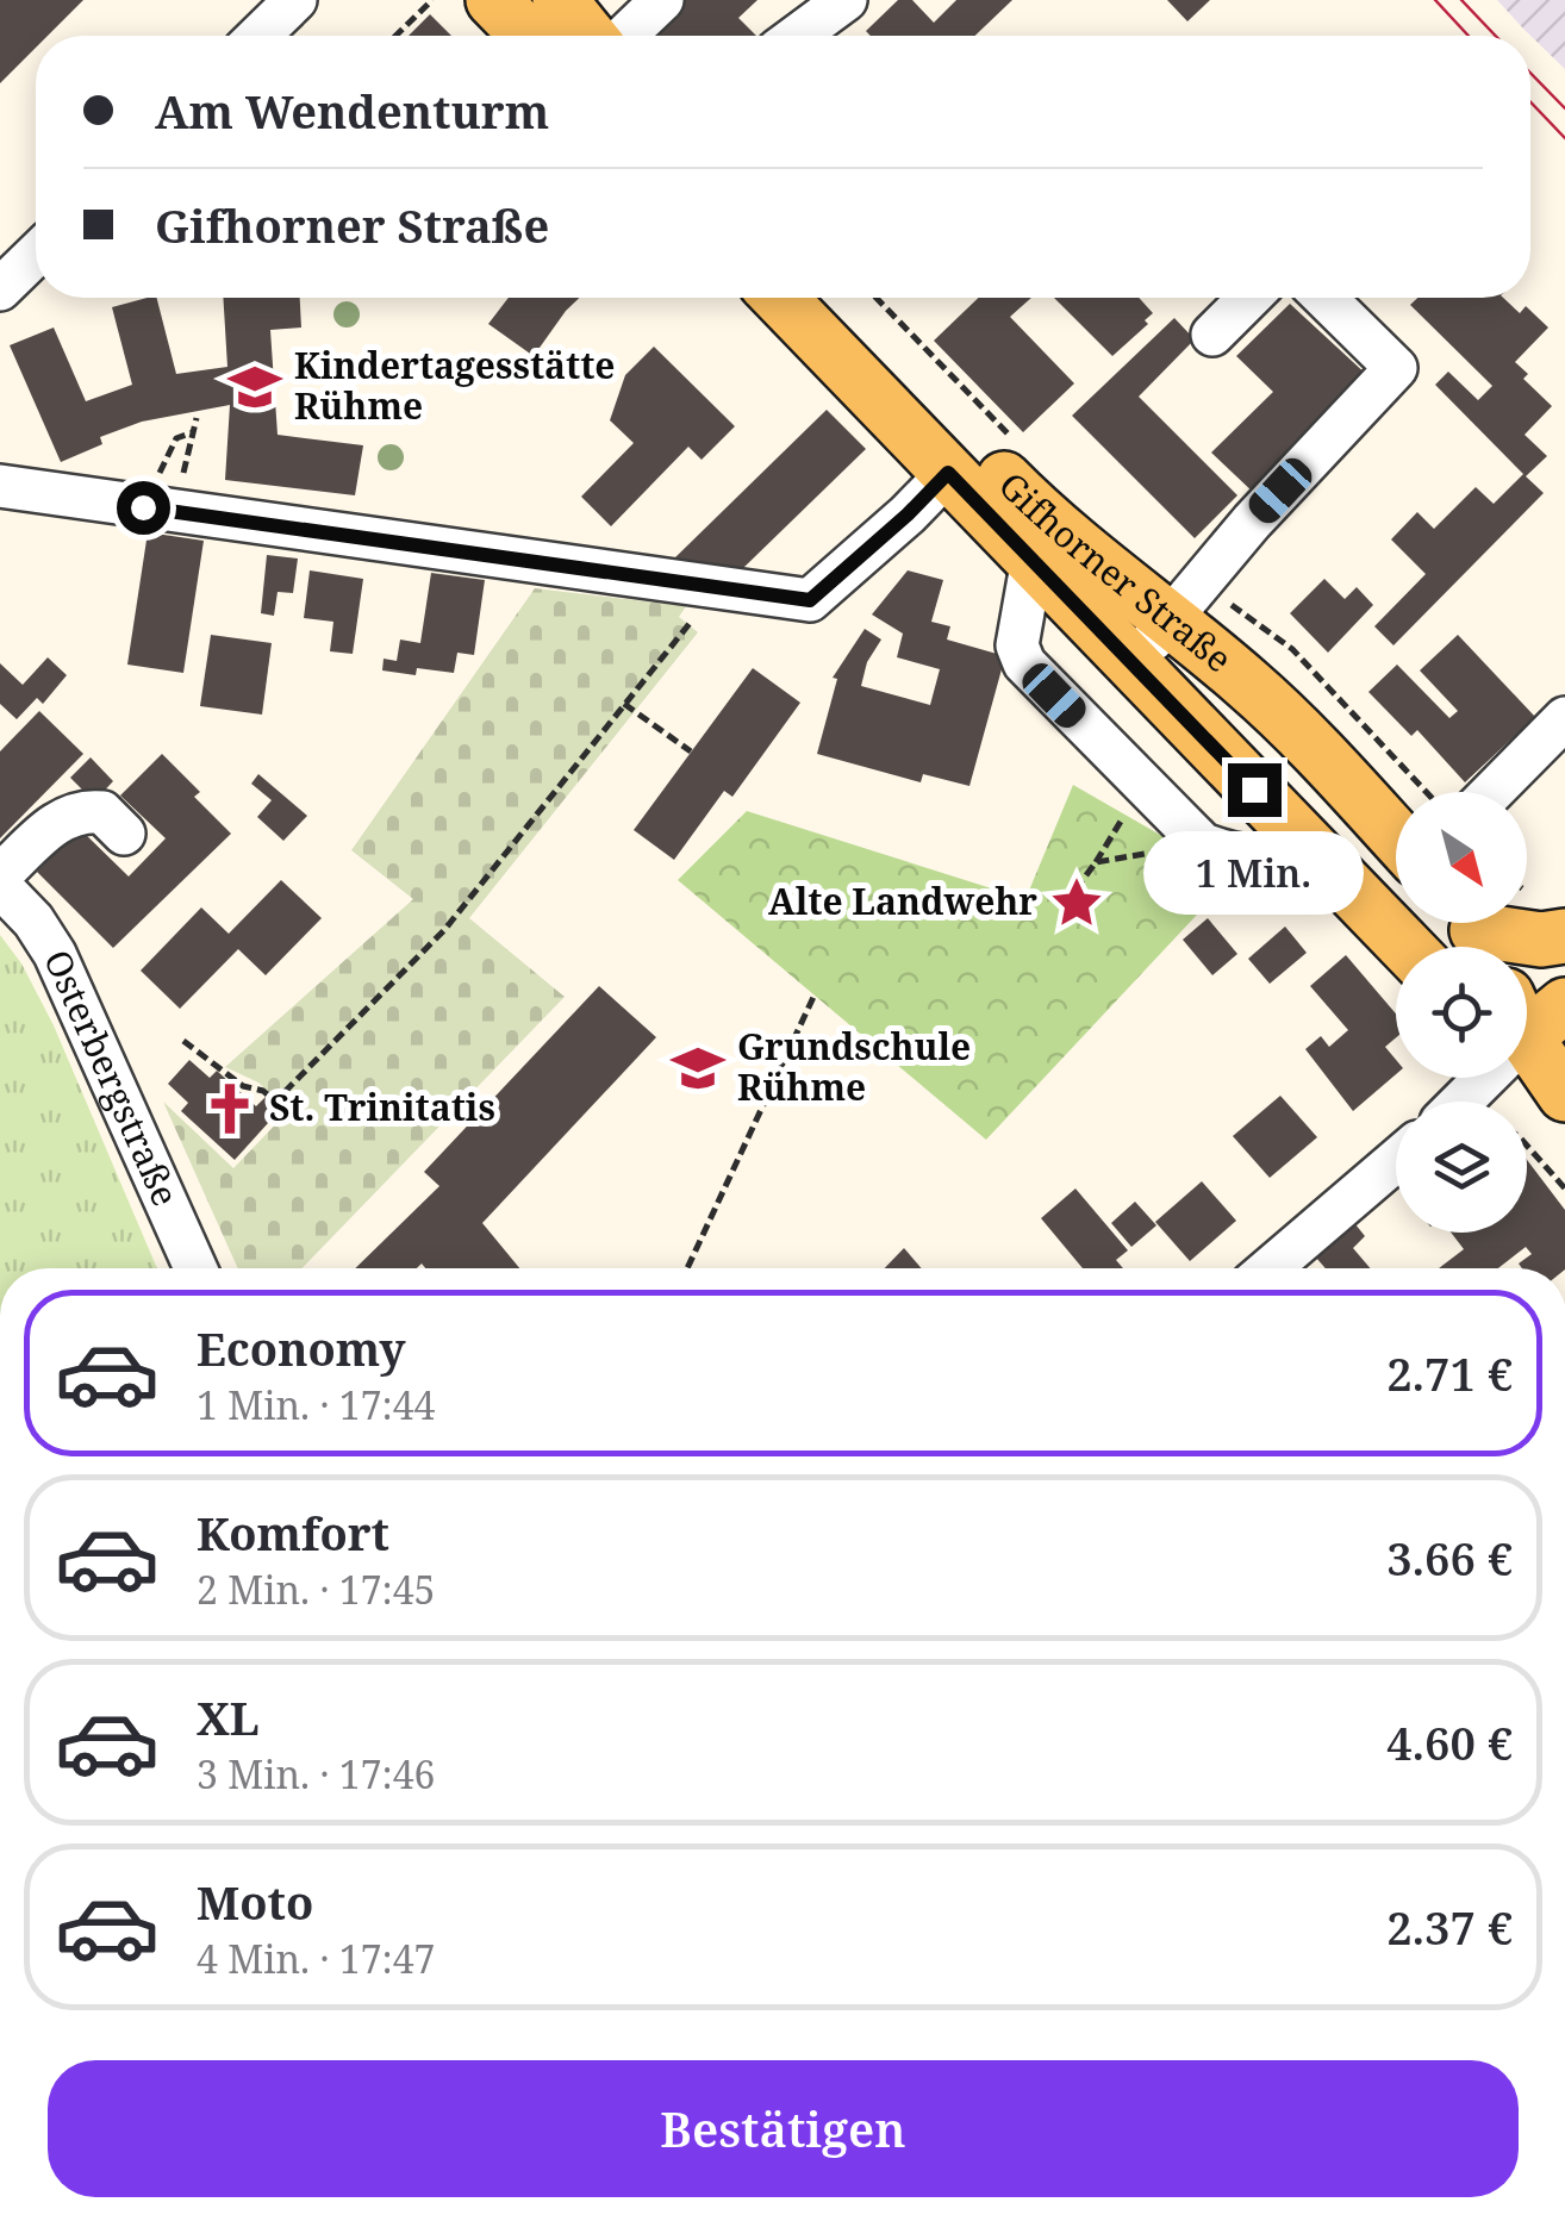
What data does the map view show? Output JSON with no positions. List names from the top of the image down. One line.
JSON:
{"streets":{"main road":["Gifhorner Straße"],"street":["Osterbergstraße"]},"places":{"school or university":["Kindertagesstätte Rühme","Grundschule Rühme"],"place":["Alte Landwehr"],"church":["St. Trinitatis"]},"north":"bottom right","page":{"banner":["Am Wendenturm","Gifhorner Straße"],"bubble":"1 Min.","list":[{"name":"Economy","note":"1 Min. · 17:44","value":"2.71 €"},{"name":"Komfort","note":"2 Min. · 17:45","value":"3.66 €"},{"name":"XL","note":"3 Min. · 17:46","value":"4.60 €"},{"name":"Moto","note":"4 Min. · 17:47","value":"2.37 €"}],"buttons":"Bestätigen"}}
